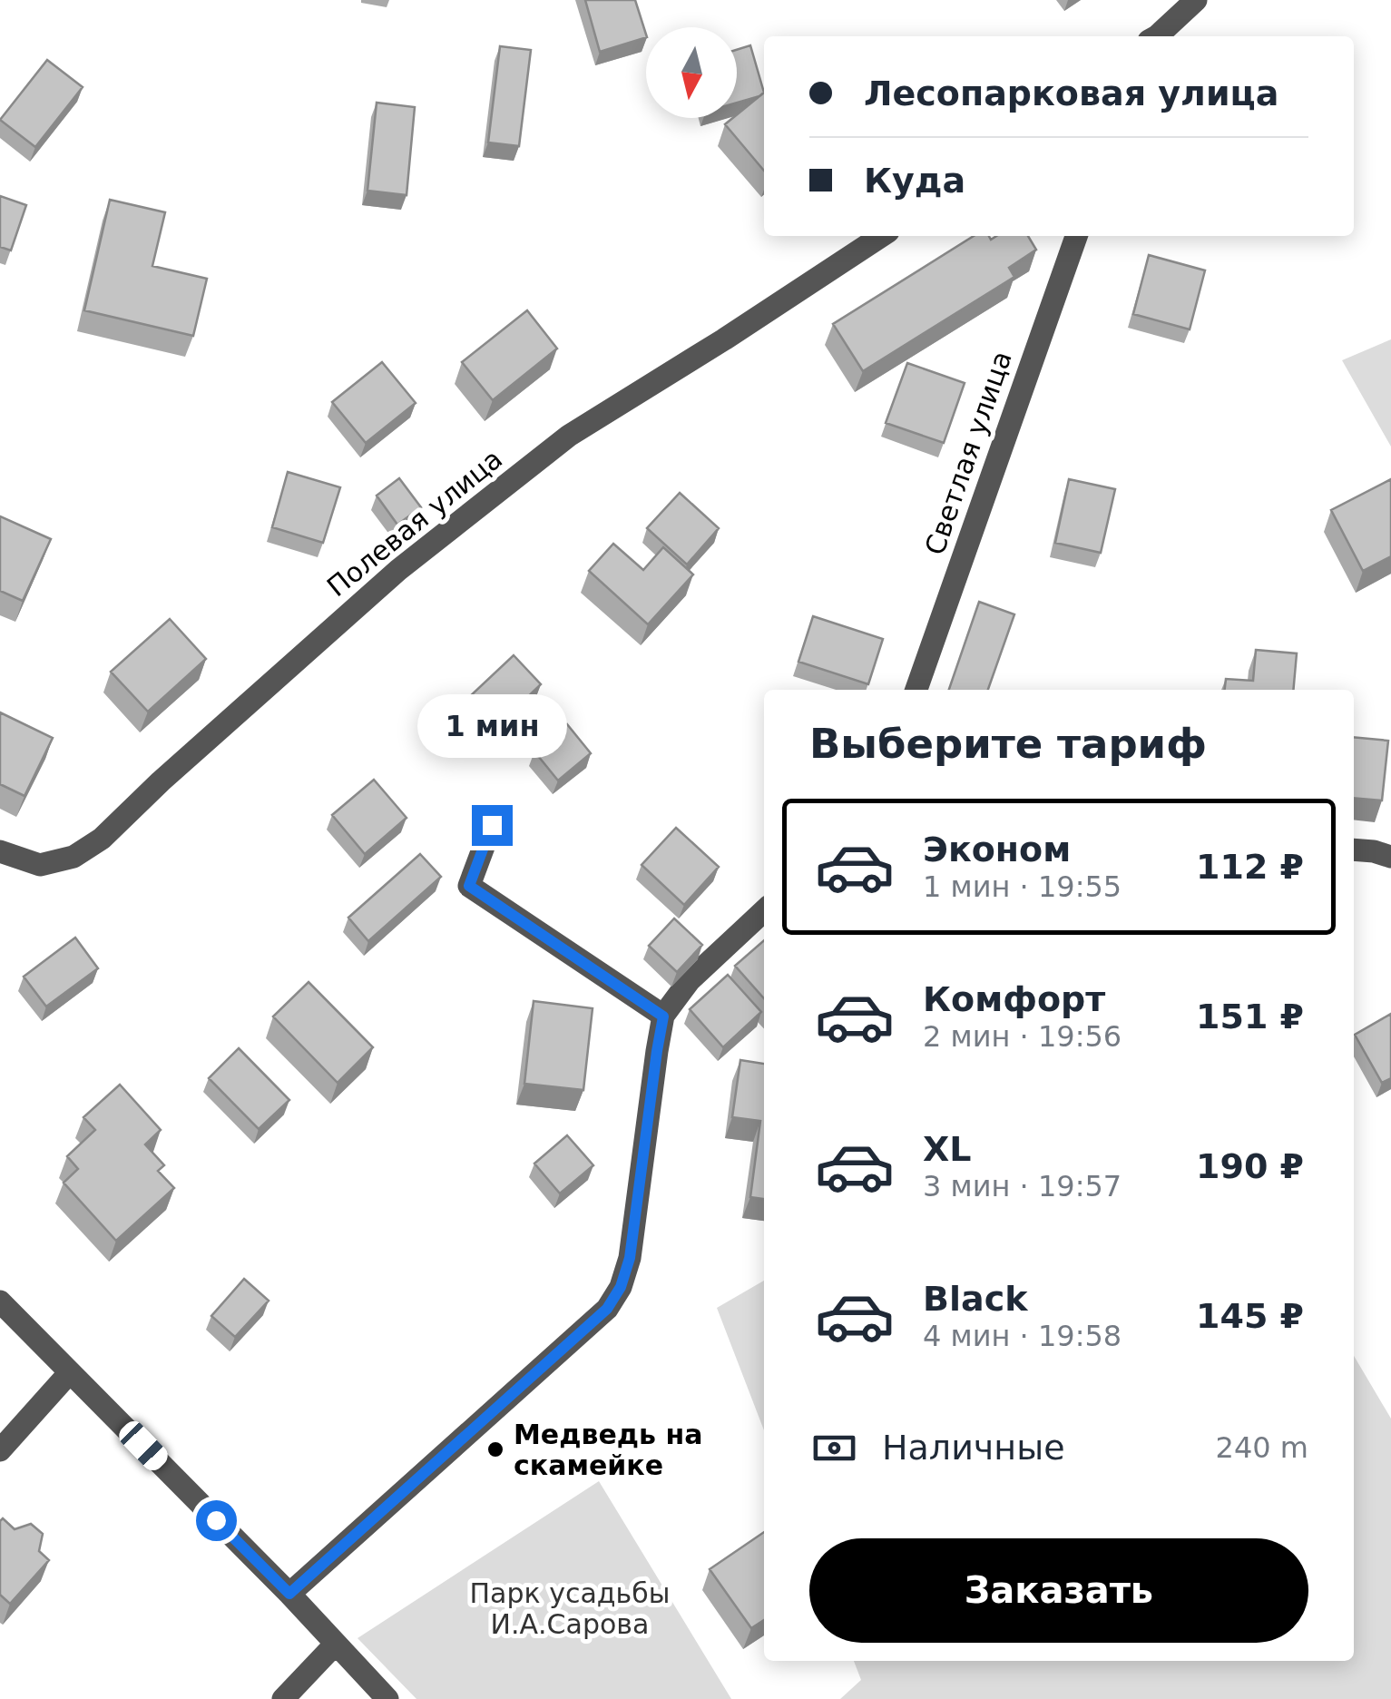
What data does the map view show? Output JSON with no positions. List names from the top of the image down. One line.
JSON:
{"streets":{"street":["Светлая улица","Полевая улица"]},"parks":["Парк усадьбы И.А.Сарова"],"places":["Медведь на скамейке"],"north":"bottom","page":{"banner":["Лесопарковая улица","Куда"],"heading":"Выберите тариф","bubble":"1 мин","list":[{"name":"Эконом","note":"1 мин · 19:55","value":"112 ₽"},{"name":"Комфорт","note":"2 мин · 19:56","value":"151 ₽"},{"name":"XL","note":"3 мин · 19:57","value":"190 ₽"},{"name":"Black","note":"4 мин · 19:58","value":"145 ₽"}],"pay":["Наличные","240 m"],"buttons":"Заказать"}}
